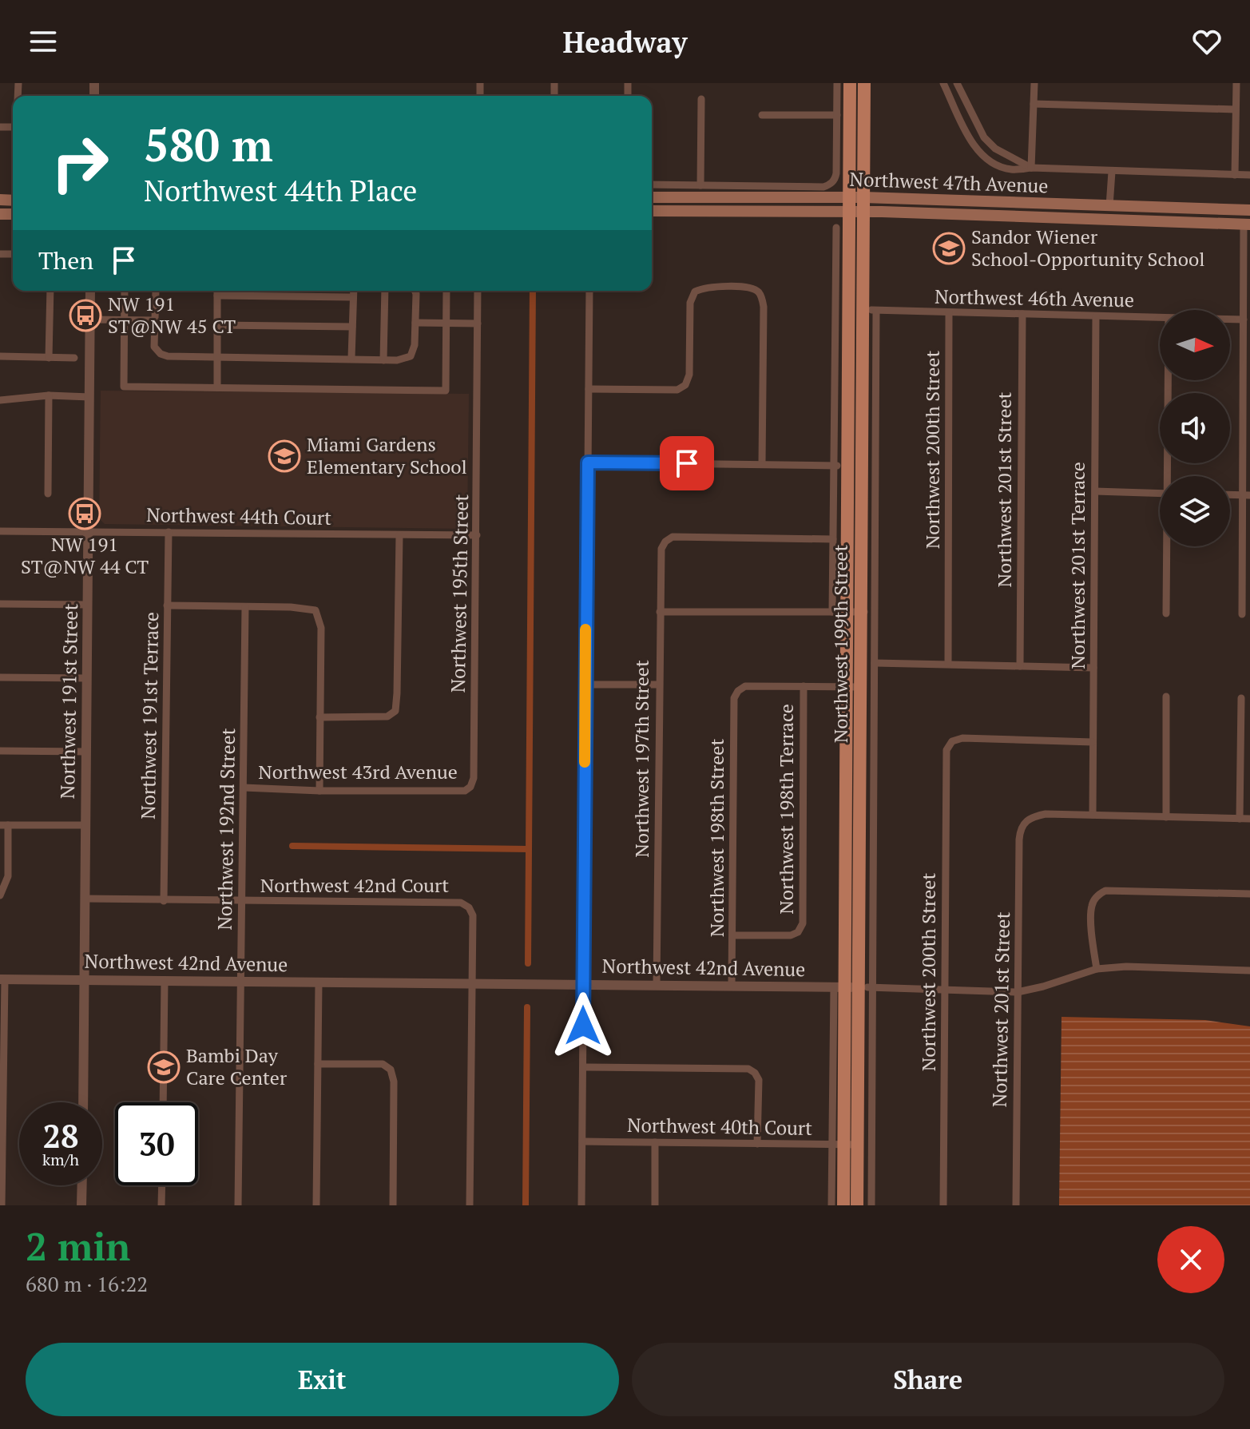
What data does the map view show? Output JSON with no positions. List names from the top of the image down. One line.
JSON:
{"streets":{"main road":["Northwest 47th Avenue","Northwest 199th Street"],"street":["Northwest 46th Avenue","Northwest 200th Street","Northwest 201st Street","Northwest 44th Court","Northwest 201st Terrace","Northwest 195th Street","Northwest 191st Street","Northwest 191st Terrace","Northwest 197th Street","Northwest 43rd Avenue","Northwest 198th Terrace","Northwest 192nd Street","Northwest 198th Street","Northwest 42nd Court","Northwest 42nd Avenue","Northwest 40th Court"]},"crossings":[["Northwest 47th Avenue","Northwest 199th Street"],["Northwest 46th Avenue","Northwest 200th Street"],["Northwest 46th Avenue","Northwest 201st Street"],["Northwest 46th Avenue","Northwest 201st Terrace"],["Northwest 46th Avenue","Northwest 199th Street"],["Northwest 200th Street","Northwest 201st Terrace"],["Northwest 200th Street","Northwest 42nd Avenue"],["Northwest 201st Street","Northwest 201st Terrace"],["Northwest 201st Street","Northwest 42nd Avenue"],["Northwest 44th Court","Northwest 195th Street"],["Northwest 44th Court","Northwest 191st Street"],["Northwest 44th Court","Northwest 191st Terrace"],["Northwest 195th Street","Northwest 43rd Avenue"],["Northwest 199th Street","Northwest 42nd Avenue"],["Northwest 199th Street","Northwest 40th Court"],["Northwest 191st Street","Northwest 42nd Court"],["Northwest 191st Street","Northwest 42nd Avenue"],["Northwest 191st Terrace","Northwest 42nd Court"],["Northwest 197th Street","Northwest 42nd Avenue"],["Northwest 43rd Avenue","Northwest 192nd Street"],["Northwest 198th Terrace","Northwest 198th Street"],["Northwest 192nd Street","Northwest 42nd Court"],["Northwest 192nd Street","Northwest 42nd Avenue"],["Northwest 198th Street","Northwest 42nd Avenue"],["Northwest 42nd Court","Northwest 42nd Avenue"]],"places":{"school or university":["Sandor Wiener School-Opportunity School","Miami Gardens Elementary School","Bambi Day Care Center"],"bus stop":["NW 191 ST@NW 45 CT","NW 191 ST@NW 44 CT"]},"north":"right","page":{"header":"Headway","turn":["580 m","Northwest 44th Place"],"then":"Then","speed":"28 km/h","limit":"30","heading":["2 min","680 m · 16:22"],"buttons":["Exit","Share"]}}
